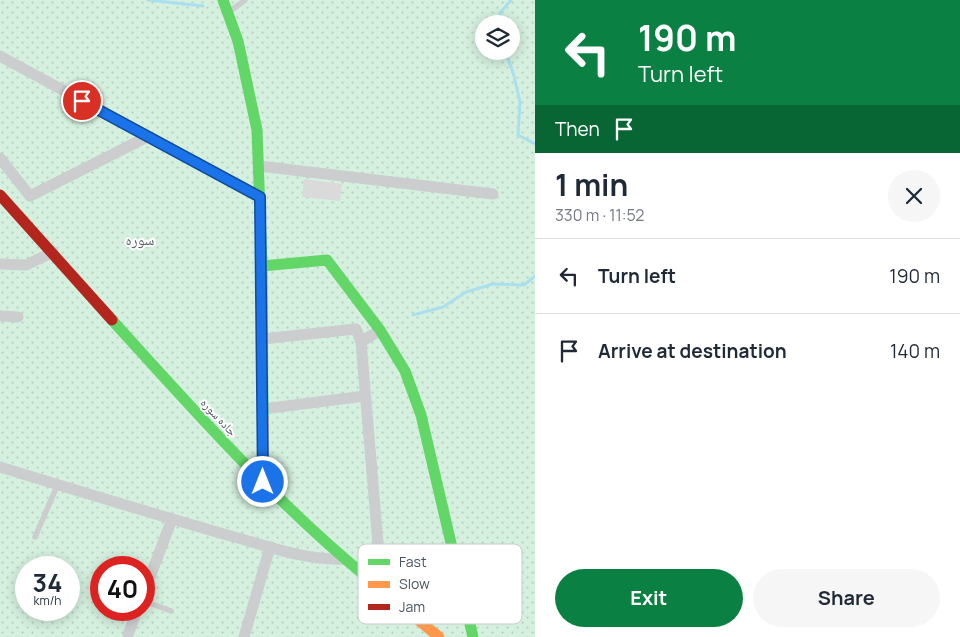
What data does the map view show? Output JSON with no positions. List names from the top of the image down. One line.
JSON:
{"streets":{"street":["جاده سوره"]},"districts":["سوره"],"legend":["Fast","Slow","Jam"],"page":{"turn":["190 m","Turn left"],"then":"Then","heading":["1 min","330 m · 11:52"],"list":[{"name":"Turn left","value":"190 m"},{"name":"Arrive at destination","value":"140 m"}],"speed":"34 km/h","limit":"40","buttons":["Exit","Share"]}}
